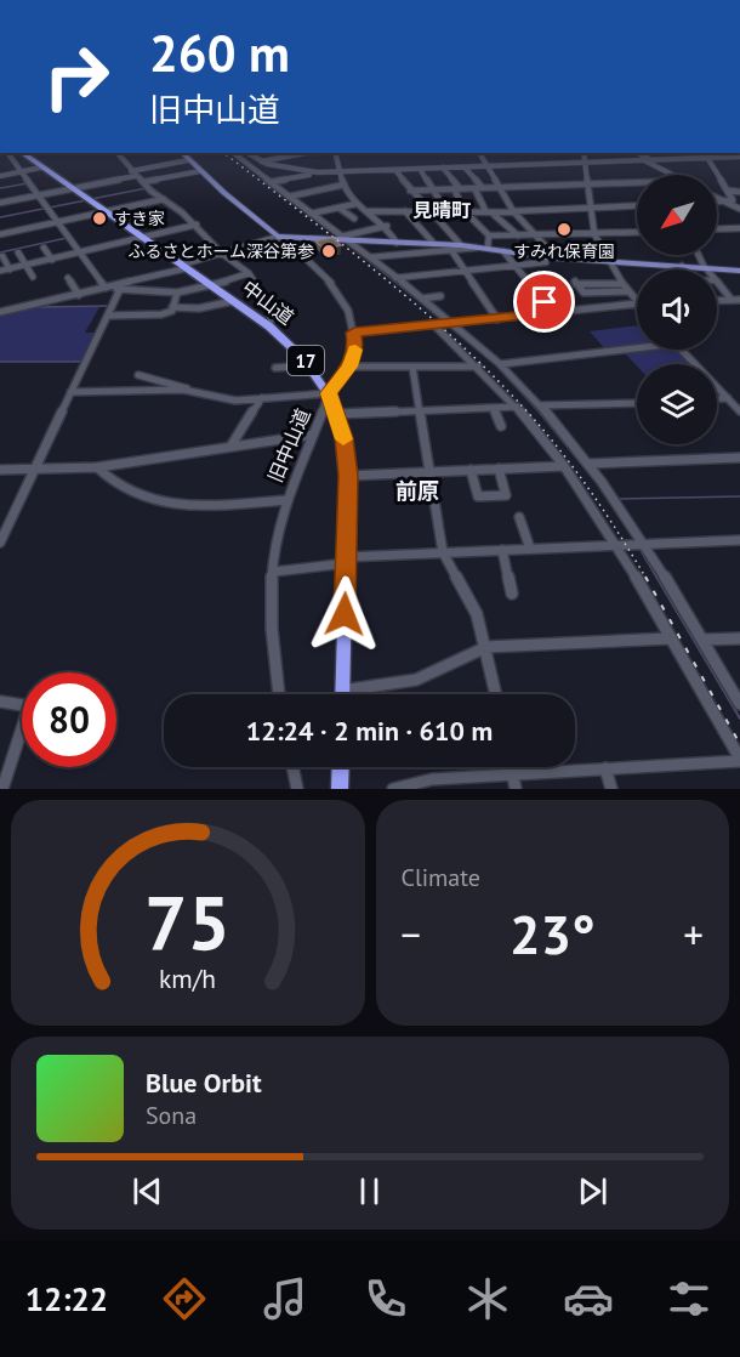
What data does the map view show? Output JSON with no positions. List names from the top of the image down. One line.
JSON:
{"streets":{"highway":["中山道","17"],"street":["旧中山道"]},"crossings":[["中山道","旧中山道"]],"districts":["見晴町","前原"],"places":["すき家","すみれ保育園","ふるさとホーム深谷第参"],"north":"bottom left","page":{"turn":["260 m","旧中山道"],"limit":"80","trip":"12:24 · 2 min · 610 m","tile":"Climate","heat":["−","23°","+"],"song":["Blue Orbit","Sona"],"tabs":"12:22","gauge":["75","km/h"]}}
